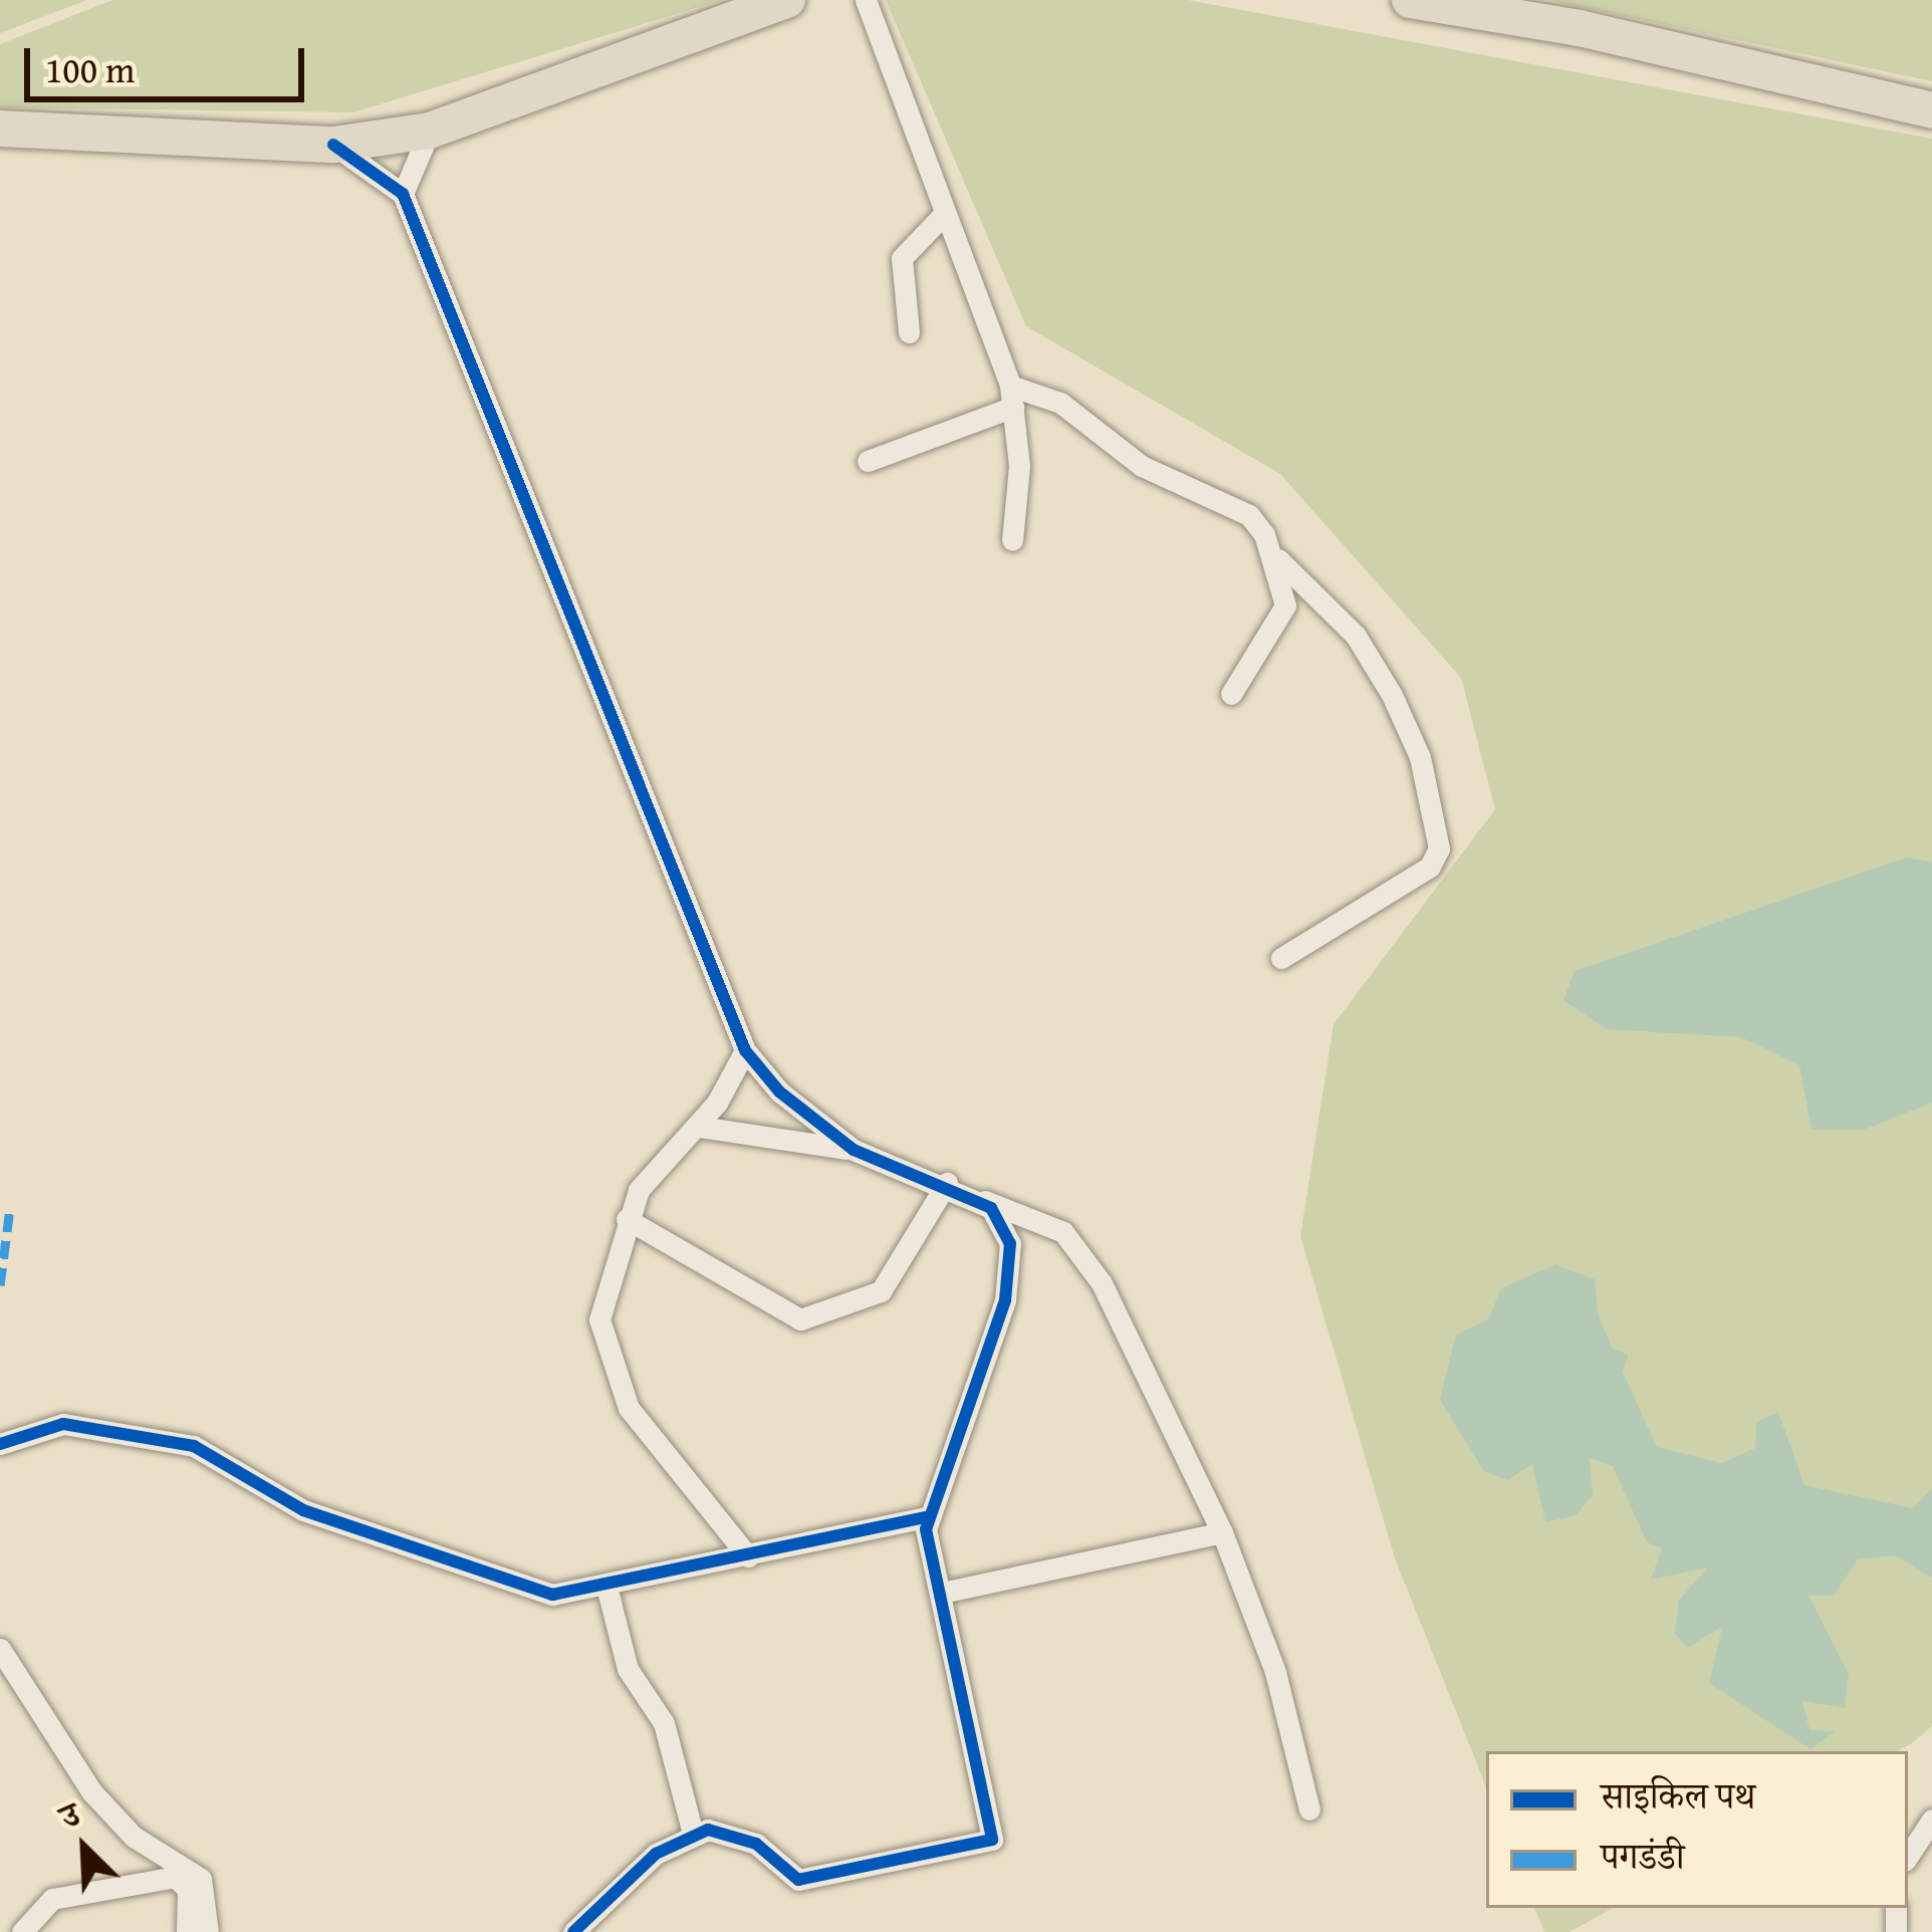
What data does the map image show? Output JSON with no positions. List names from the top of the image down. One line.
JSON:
{"legend":["साइकिल पथ","पगडंडी"],"scale_bar":"100 m","north":"top left"}
